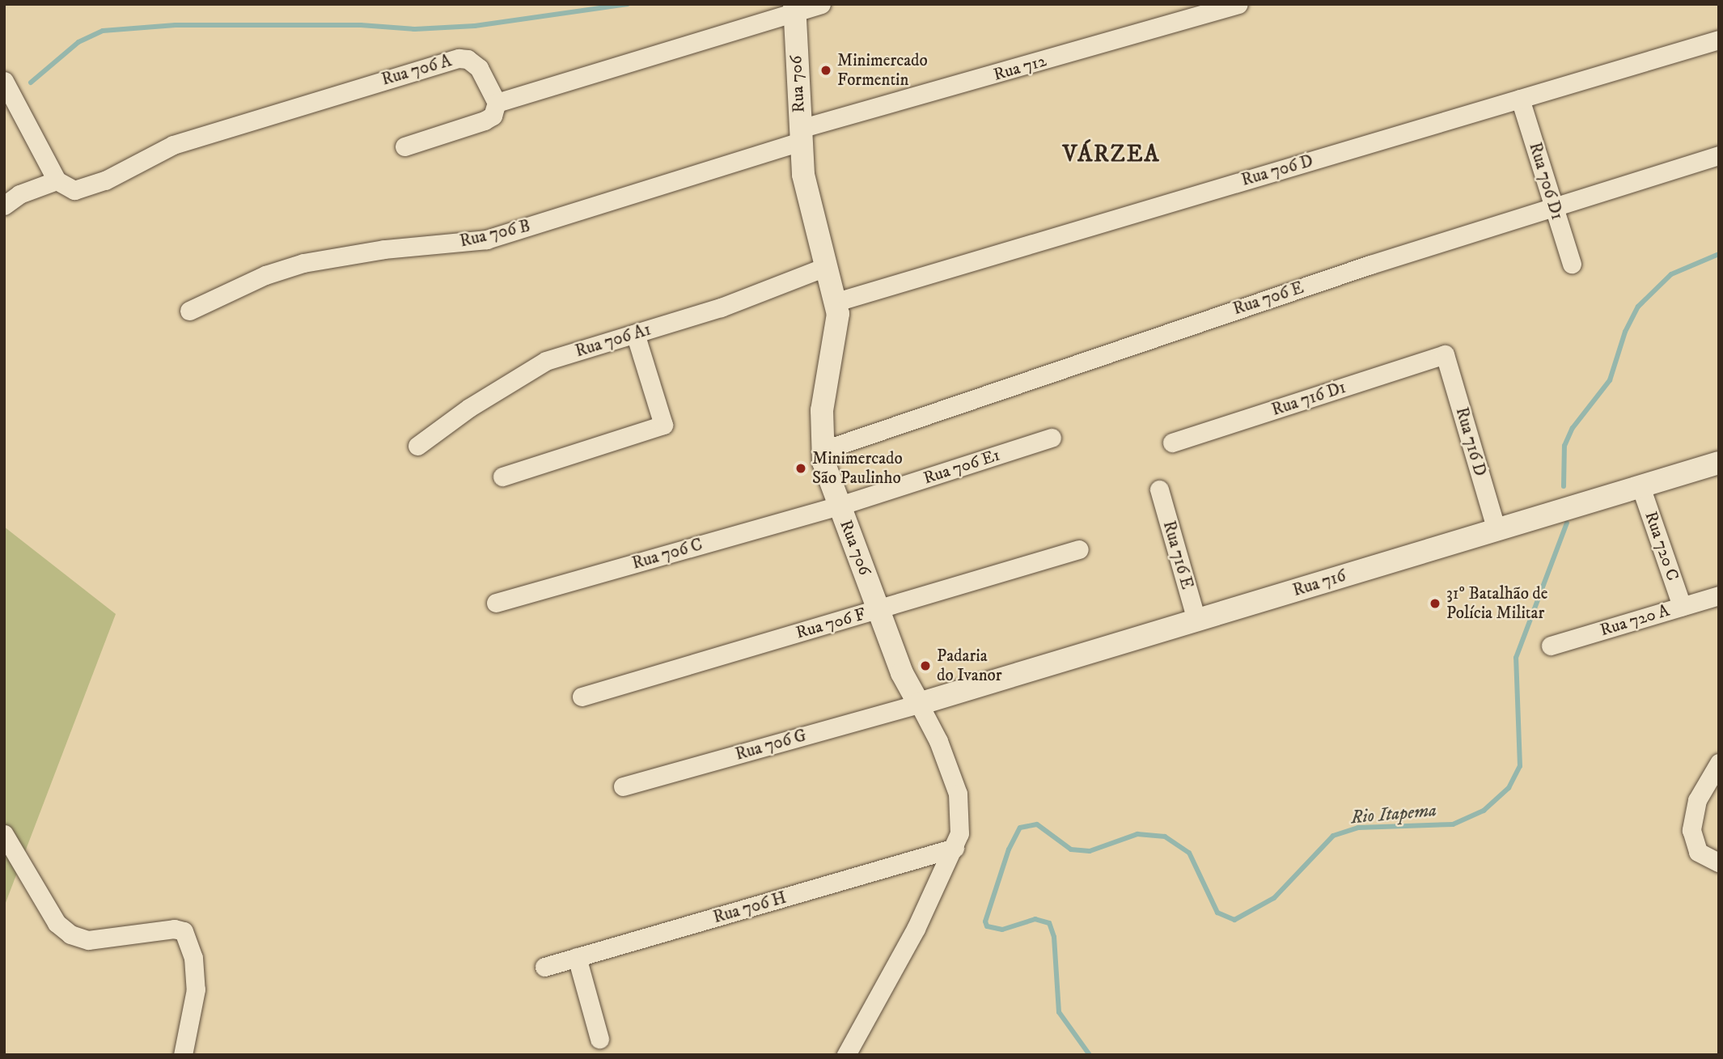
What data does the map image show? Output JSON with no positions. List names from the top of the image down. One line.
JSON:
{"streets":{"street":["Rua 712","Rua 706 A","Rua 706","Rua 706 D","Rua 706 D1","Rua 706 B","Rua 706 E","Rua 706 A1","Rua 716 D1","Rua 716 D","Rua 706 E1","Rua 720 C","Rua 706 C","Rua 716 E","Rua 716","Rua 720 A","Rua 706 F","Rua 706 G","Rua 706 H"]},"crossings":[["Rua 712","Rua 706"],["Rua 712","Rua 706 B"],["Rua 706","Rua 706 D"],["Rua 706","Rua 706 B"],["Rua 706","Rua 706 E"],["Rua 706","Rua 706 A1"],["Rua 706","Rua 706 E1"],["Rua 706","Rua 706 C"],["Rua 706","Rua 716"],["Rua 706","Rua 706 F"],["Rua 706","Rua 706 G"],["Rua 706","Rua 706 H"],["Rua 706 D","Rua 706 D1"],["Rua 706 D1","Rua 706 E"],["Rua 716 D1","Rua 716 D"],["Rua 716 D","Rua 716"],["Rua 706 E1","Rua 706 C"],["Rua 720 C","Rua 716"],["Rua 720 C","Rua 720 A"],["Rua 716 E","Rua 716"],["Rua 716","Rua 706 G"]],"districts":["VÁRZEA"],"water":["Rio Itapema"],"places":["Minimercado Formentin","Minimercado São Paulinho","31º Batalhão de Polícia Militar","Padaria do Ivanor"]}
